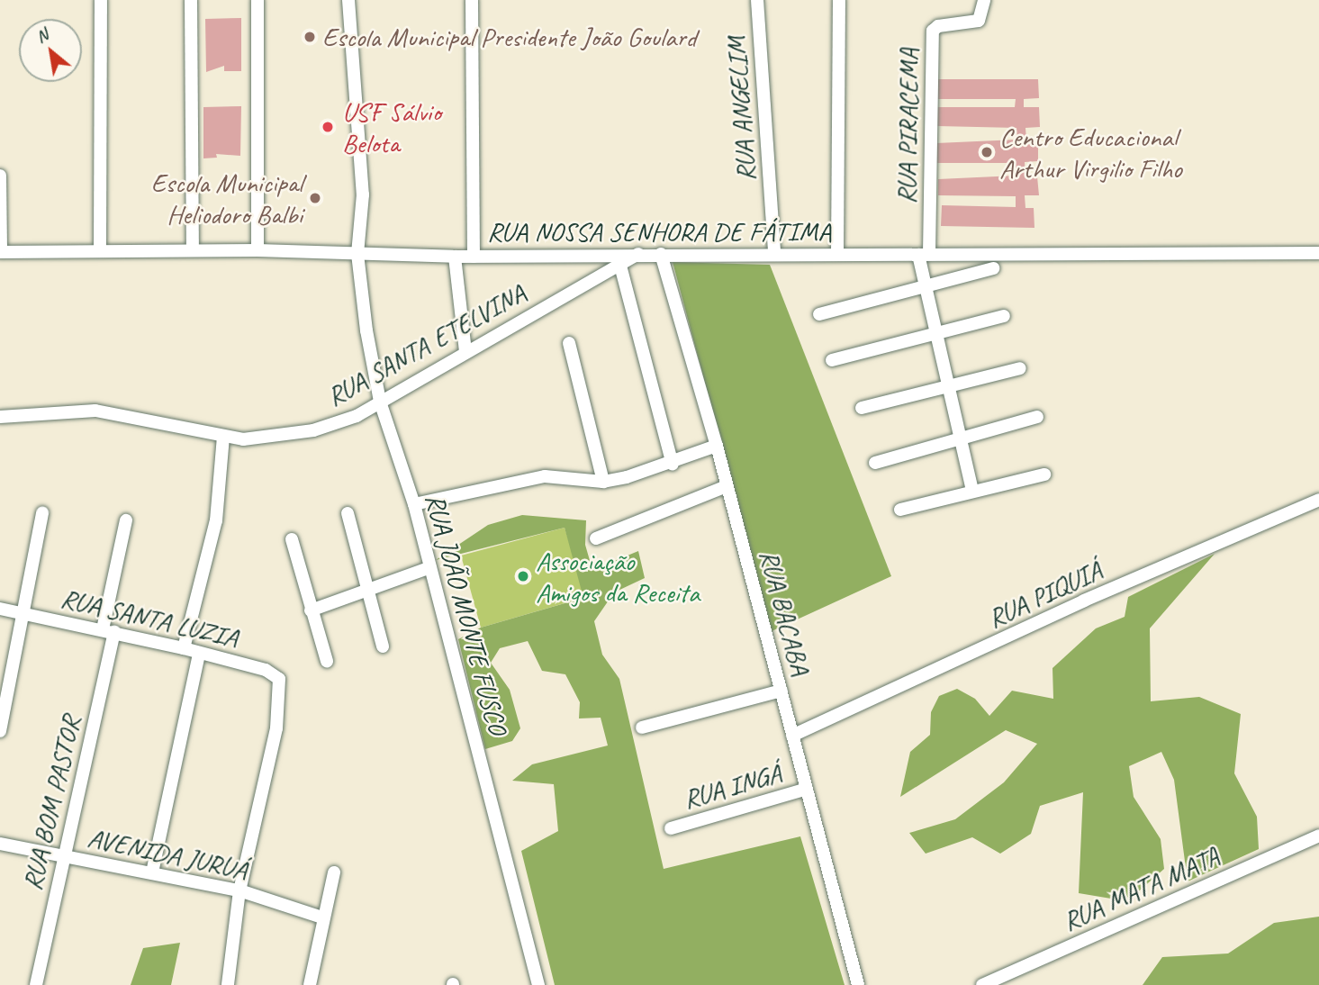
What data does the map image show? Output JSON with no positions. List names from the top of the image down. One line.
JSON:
{"streets":{"street":["RUA ANGELIM","RUA PIRACEMA","RUA NOSSA SENHORA DE FÁTIMA","RUA SANTA ETELVINA","RUA PIQUIÁ","RUA BACABA","RUA JOÃO MONTE FUSCO","RUA SANTA LUZIA","RUA INGÁ","RUA BOM PASTOR","AVENIDA JURUÁ","RUA MATA MATA"]},"crossings":[["RUA ANGELIM","RUA NOSSA SENHORA DE FÁTIMA"],["RUA PIRACEMA","RUA NOSSA SENHORA DE FÁTIMA"],["RUA NOSSA SENHORA DE FÁTIMA","RUA SANTA ETELVINA"],["RUA NOSSA SENHORA DE FÁTIMA","RUA BACABA"],["RUA NOSSA SENHORA DE FÁTIMA","RUA JOÃO MONTE FUSCO"],["RUA SANTA ETELVINA","RUA JOÃO MONTE FUSCO"],["RUA PIQUIÁ","RUA BACABA"],["RUA BACABA","RUA INGÁ"],["RUA SANTA LUZIA","RUA BOM PASTOR"],["RUA SANTA LUZIA","AVENIDA JURUÁ"],["RUA BOM PASTOR","AVENIDA JURUÁ"]],"places":["Escola Municipal Presidente João Goulard","USF Sálvio Belota","Centro Educacional Arthur Virgilio Filho","Escola Municipal Heliodoro Balbi","Associação Amigos da Receita"],"north":"top left"}
